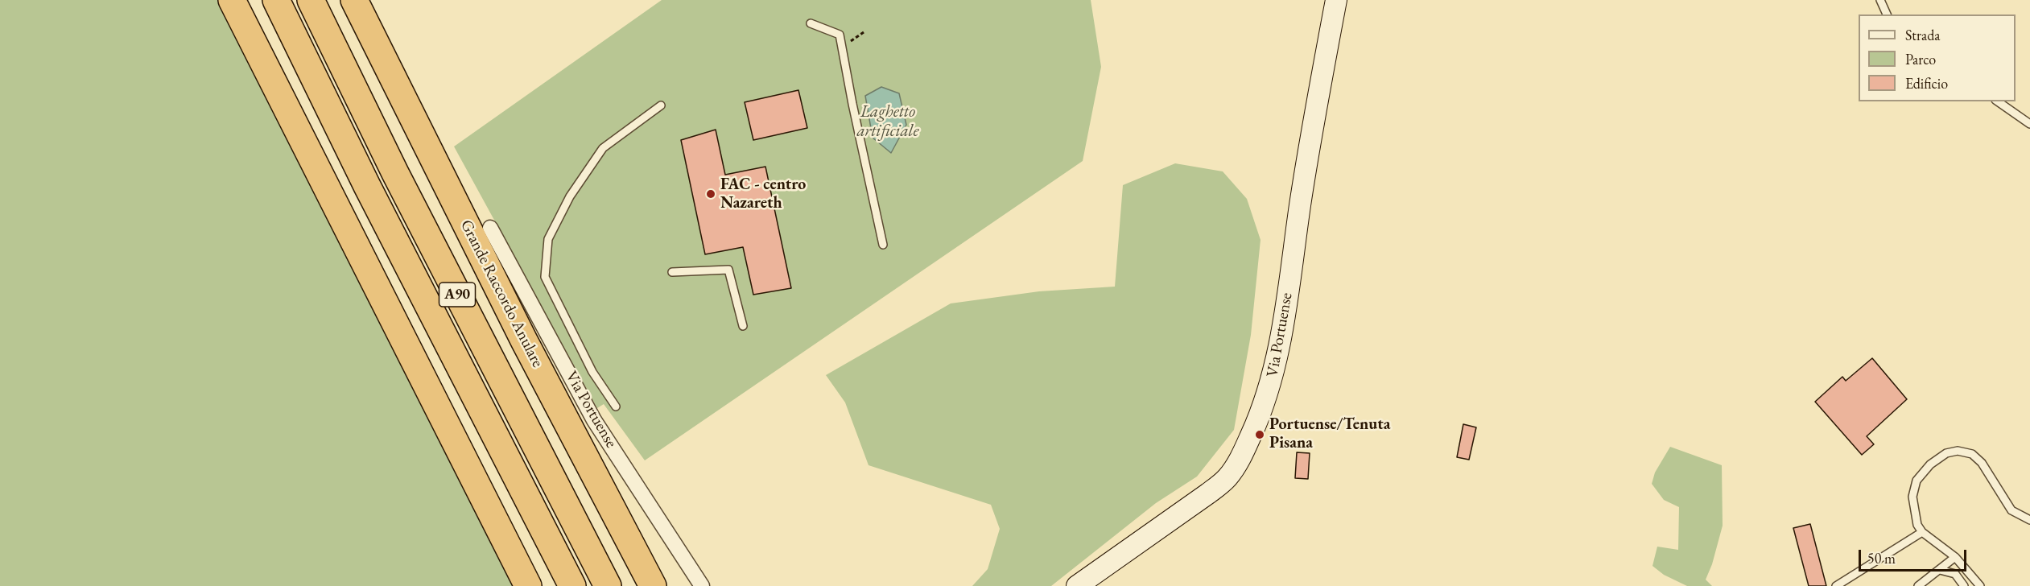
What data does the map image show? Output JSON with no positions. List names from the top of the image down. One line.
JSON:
{"streets":{"highway":["Grande Raccordo Anulare","A90"],"main road":["Via Portuense"]},"water":["Laghetto artificiale"],"places":["FAC - centro Nazareth","Portuense/Tenuta Pisana"],"legend":["Strada","Parco","Edificio"],"scale_bar":"50 m"}
